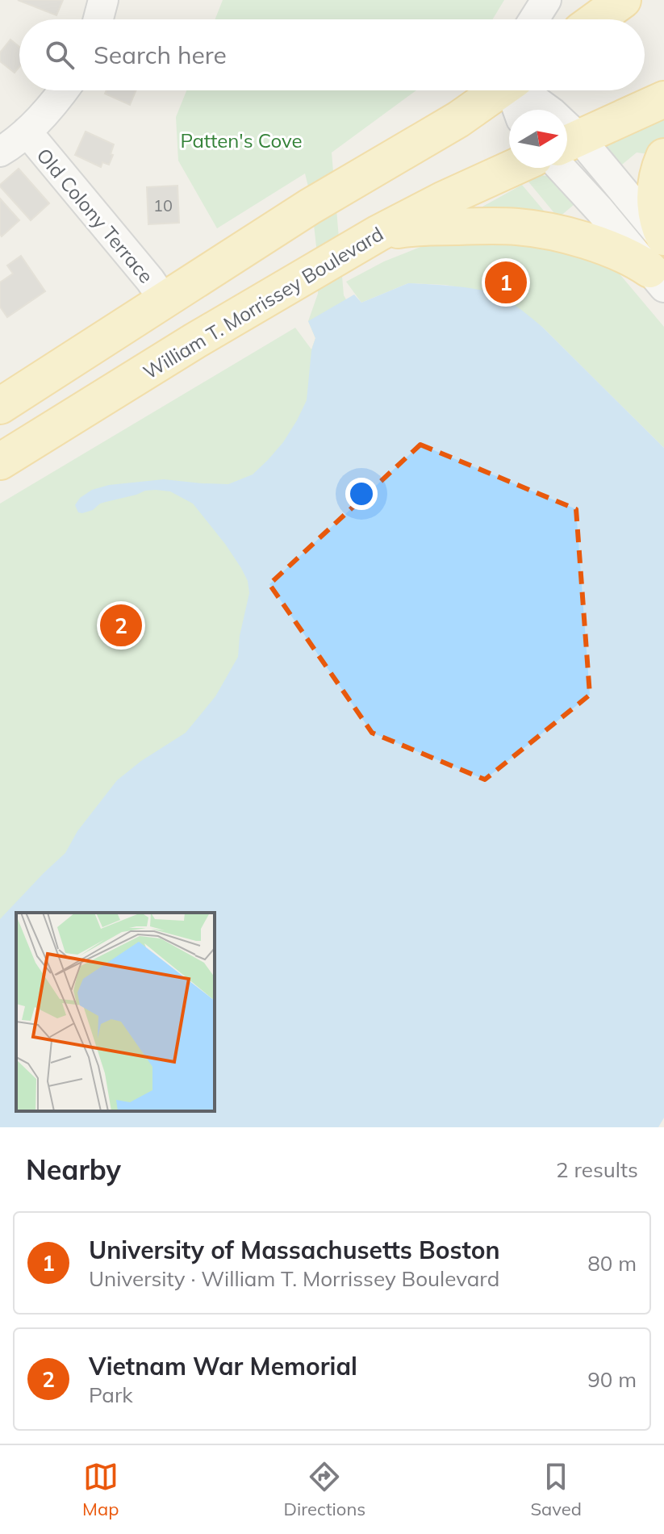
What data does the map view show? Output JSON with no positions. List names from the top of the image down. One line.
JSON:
{"streets":{"main road":["William T. Morrissey Boulevard"],"street":["Old Colony Terrace"]},"parks":["Patten's Cove"],"house_numbers":["10"],"north":"right","page":{"search":"Search here","pins":["1","2"],"heading":["Nearby","2 results"],"list":[{"mark":"1","name":"University of Massachusetts Boston","note":"University · William T. Morrissey Boulevard","value":"80 m"},{"mark":"2","name":"Vietnam War Memorial","note":"Park","value":"90 m"}],"nav":["Map","Directions","Saved"]}}
